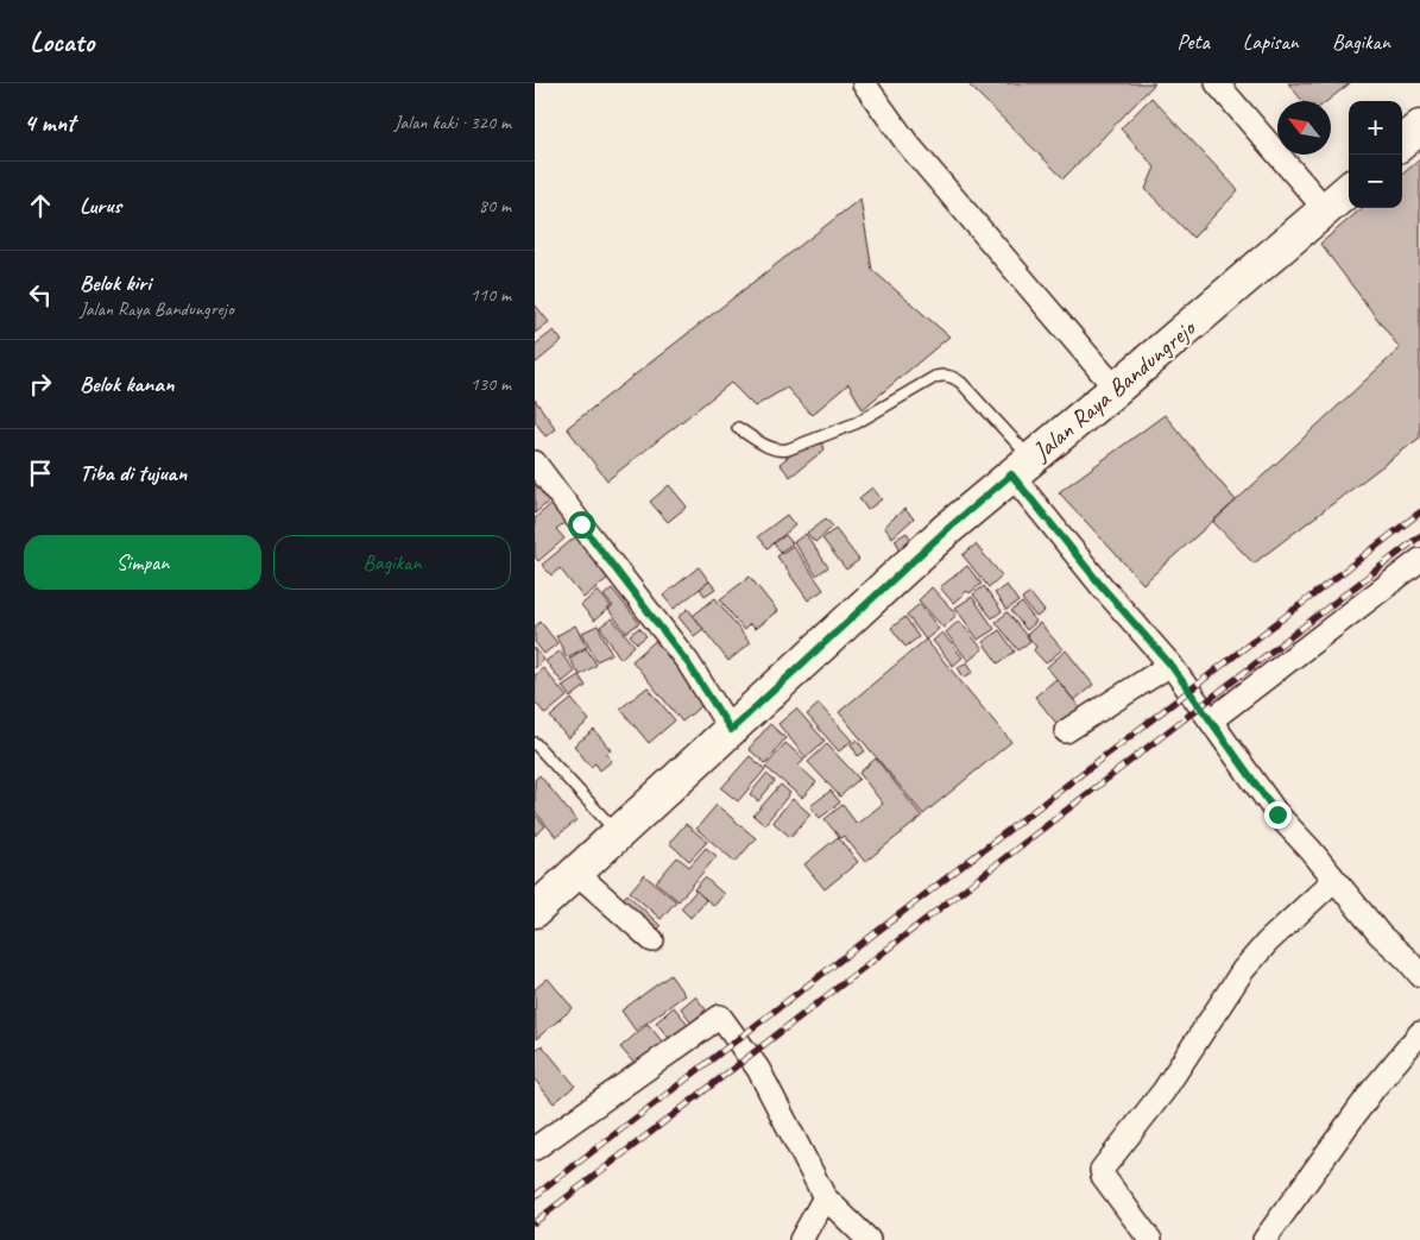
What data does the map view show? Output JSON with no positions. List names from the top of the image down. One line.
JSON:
{"streets":{"main road":["Jalan Raya Bandungrejo"]},"north":"top left","page":{"header":"Locato","nav":["Peta","Lapisan","Bagikan"],"heading":["4 mnt","Jalan kaki · 320 m"],"map_buttons":["+","−"],"list":[["Lurus","80 m"],["Belok kiri","Jalan Raya Bandungrejo","110 m"],["Belok kanan","130 m"],"Tiba di tujuan"],"buttons":["Simpan","Bagikan"]}}
